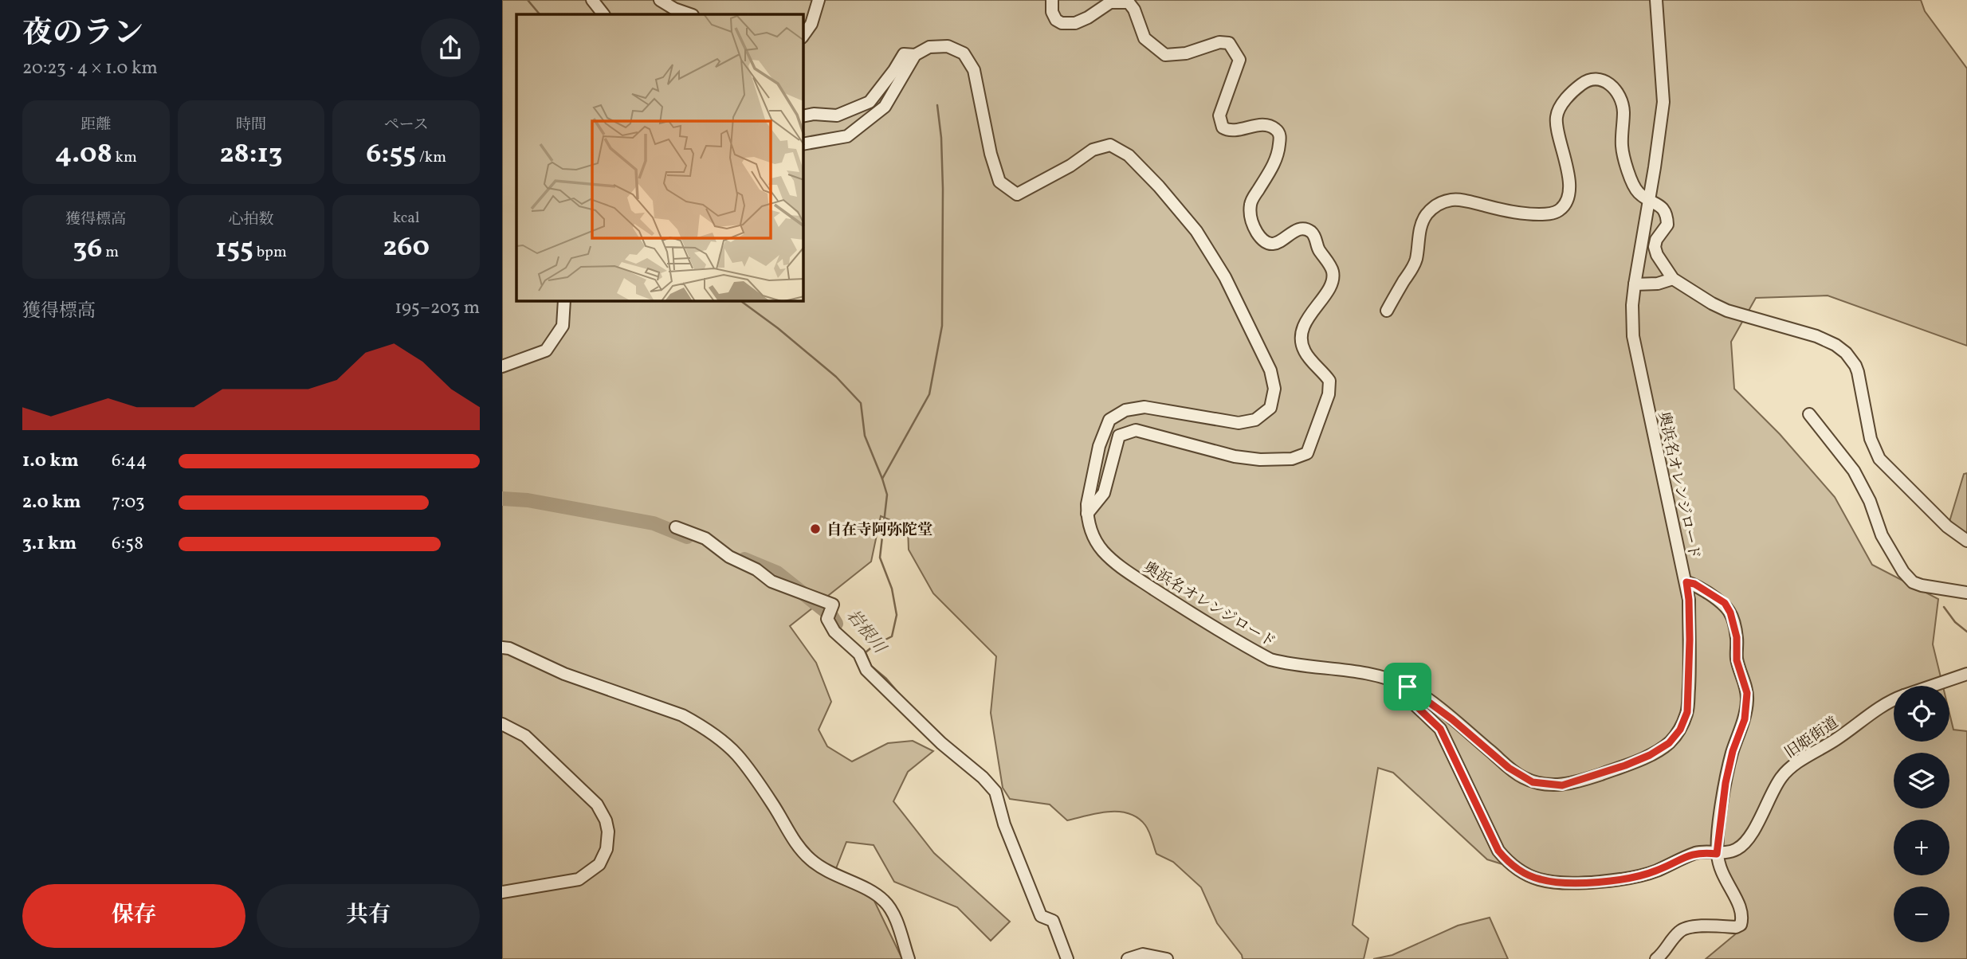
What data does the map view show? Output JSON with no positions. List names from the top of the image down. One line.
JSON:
{"streets":{"street":["奥浜名オレンジロード","旧姫街道"]},"crossings":[["奥浜名オレンジロード","旧姫街道"]],"water":["岩根川"],"places":["自在寺阿弥陀堂"],"page":{"heading":["夜のラン","20:23 · 4 × 1.0 km"],"stats":[["距離","4.08 km"],["時間","28:13"],["ペース","6:55 /km"],["獲得標高","36 m"],["心拍数","155 bpm"],["kcal","260"]],"chart":["獲得標高","195–203 m"],"list":[{"name":"1.0 km","note":"6:44"},{"name":"2.0 km","note":"7:03"},{"name":"3.1 km","note":"6:58"}],"map_buttons":["+","−"],"buttons":["保存","共有"]}}
